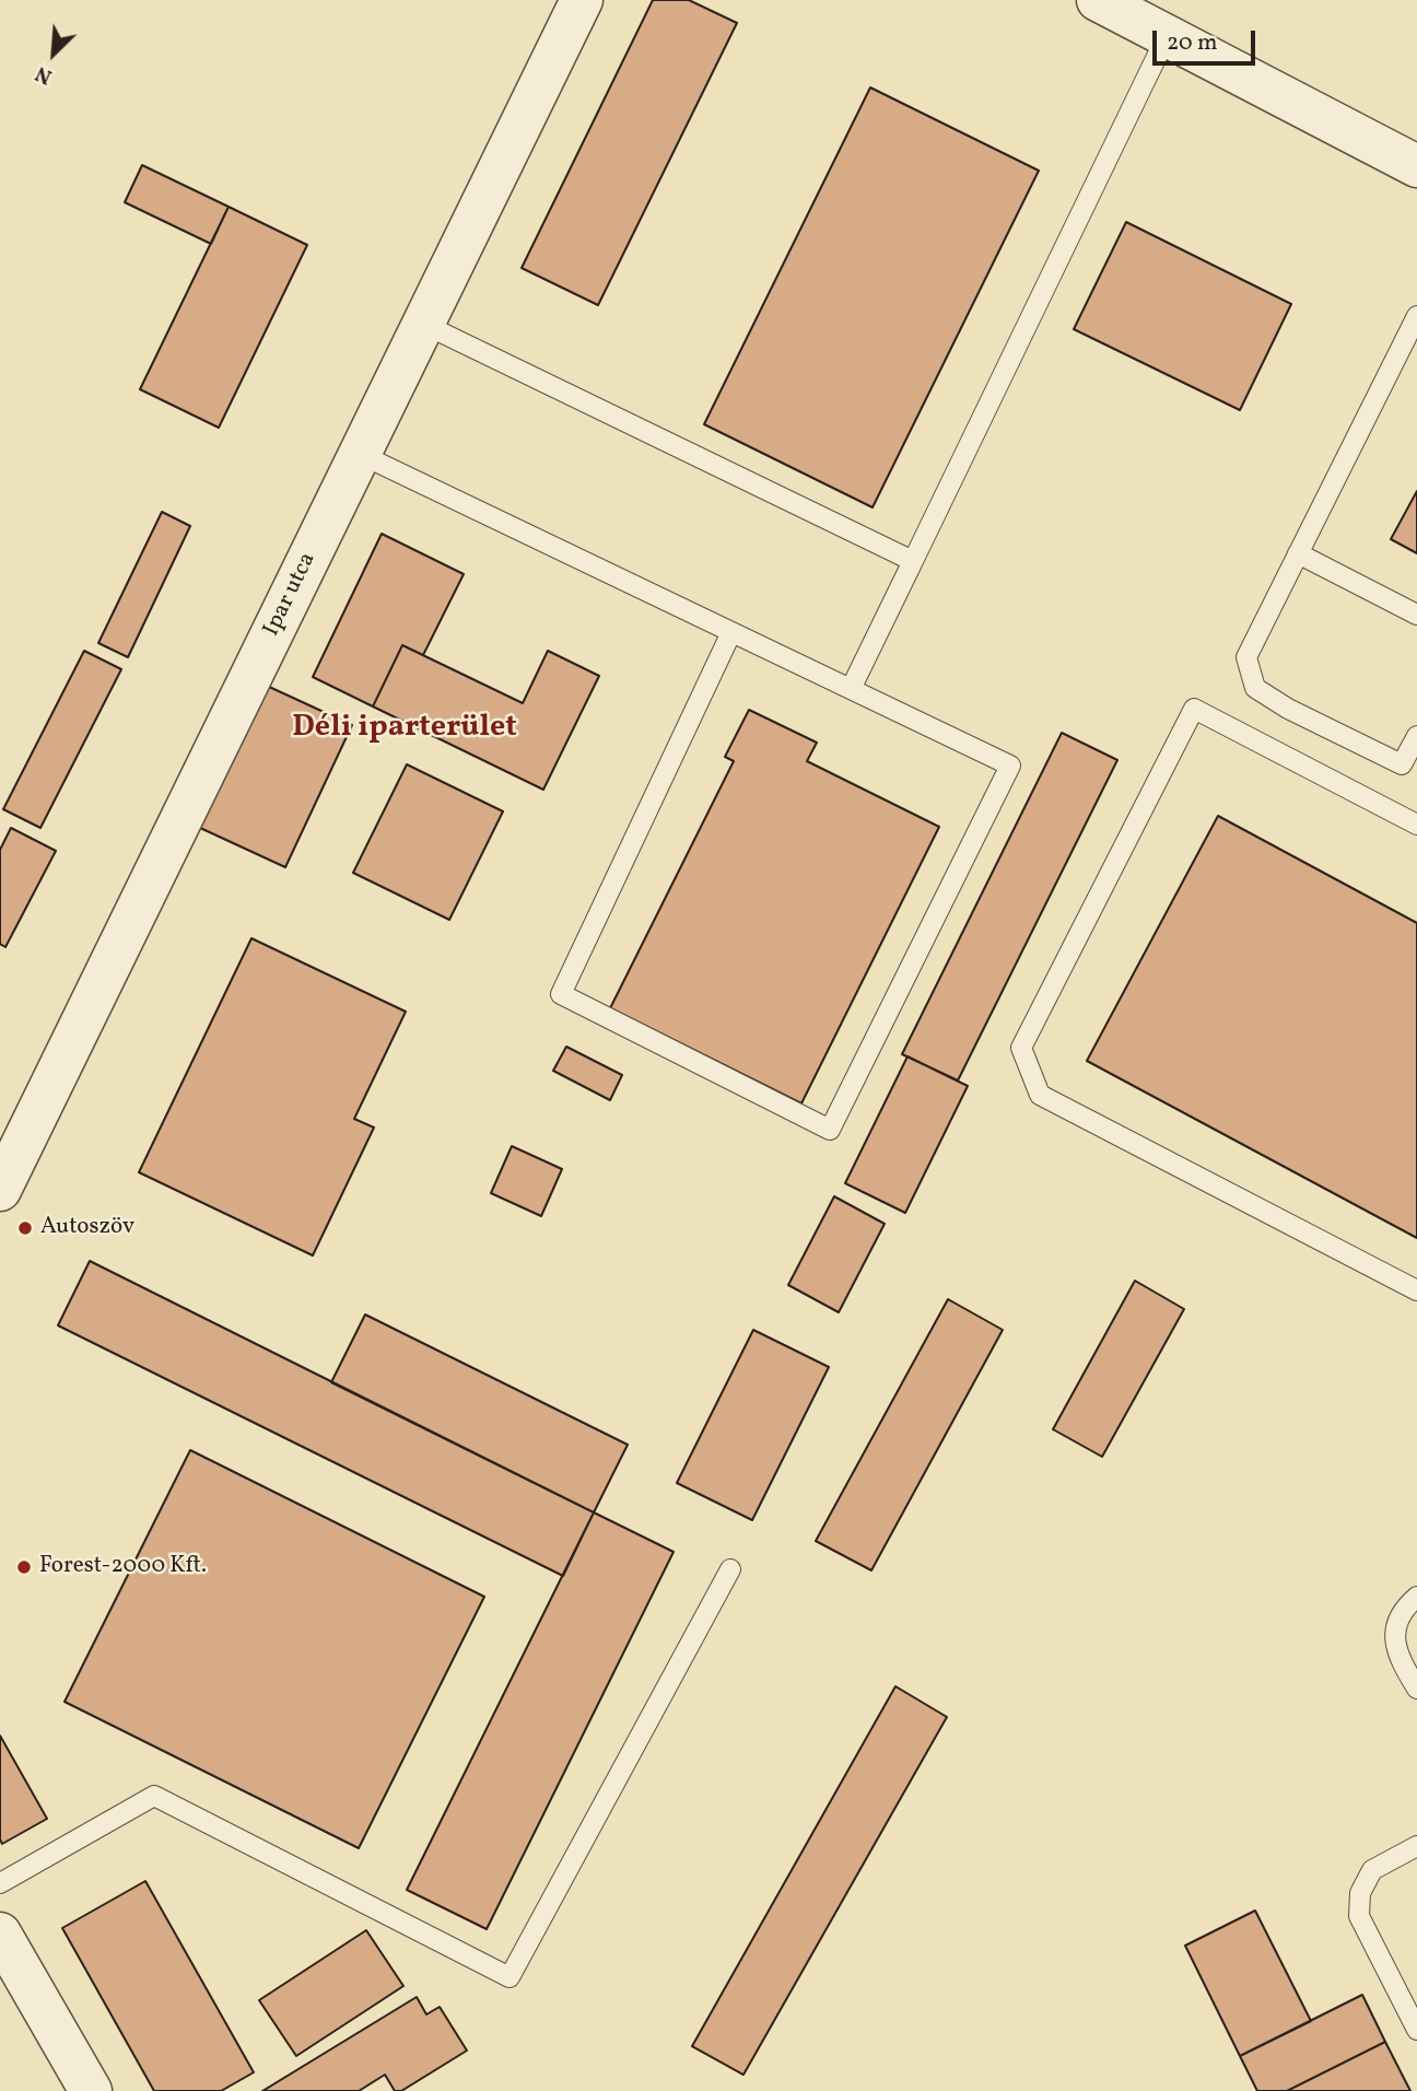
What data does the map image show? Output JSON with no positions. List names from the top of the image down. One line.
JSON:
{"streets":{"street":["Ipar utca"]},"districts":["Déli iparterület"],"places":["Autoszöv","Forest-2000 Kft."],"scale_bar":"20 m","north":"bottom left"}
